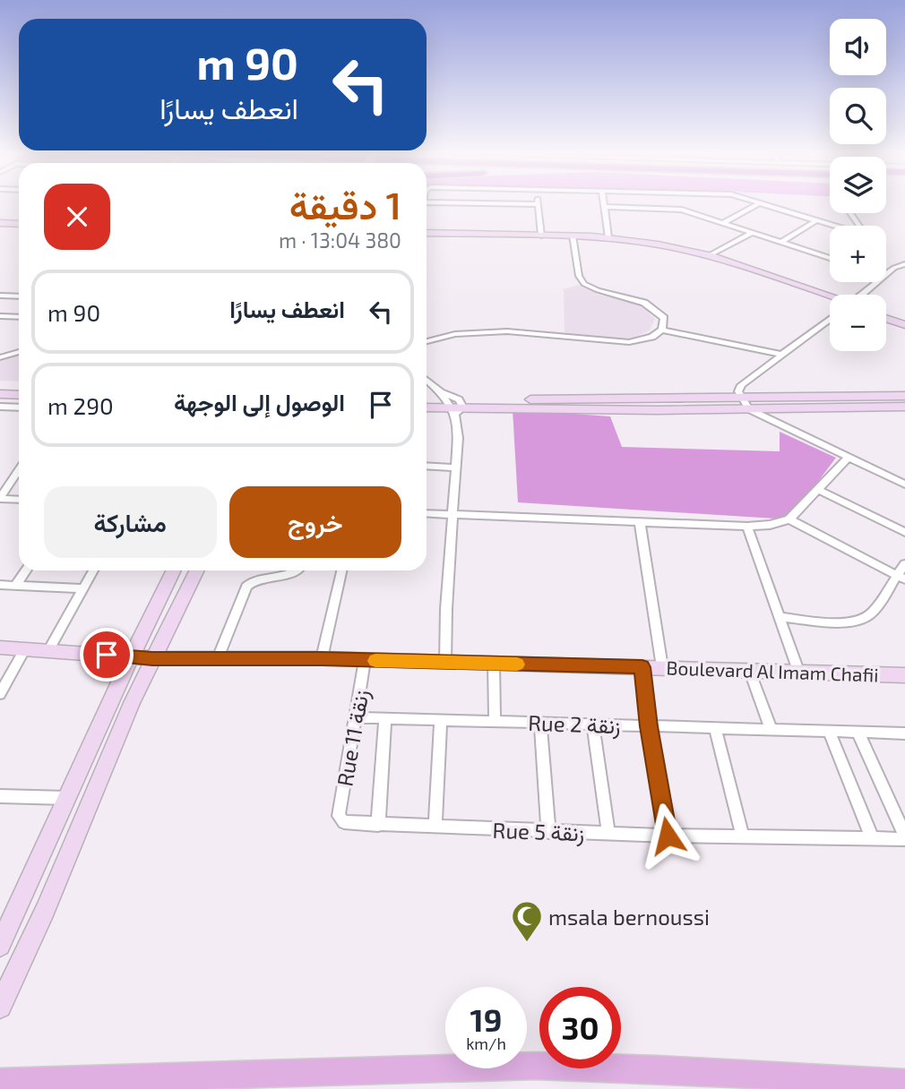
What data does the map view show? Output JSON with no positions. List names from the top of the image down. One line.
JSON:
{"streets":{"street":["Boulevard Al Imam Chafii","Rue 2 زنقة","Rue 11 زنقة","Rue 5 زنقة"]},"crossings":[["Boulevard Al Imam Chafii","Rue 11 زنقة"],["Rue 2 زنقة","Rue 11 زنقة"],["Rue 11 زنقة","Rue 5 زنقة"]],"places":{"mosque":["msala bernoussi"]},"page":{"map_buttons":["+","−"],"turn":["90 m","انعطف يسارًا"],"heading":["1 دقيقة","380 m · 13:04"],"list":[{"name":"انعطف يسارًا","value":"90 m"},{"name":"الوصول إلى الوجهة","value":"290 m"}],"buttons":["خروج","مشاركة"],"speed":"19 km/h","limit":"30"}}
